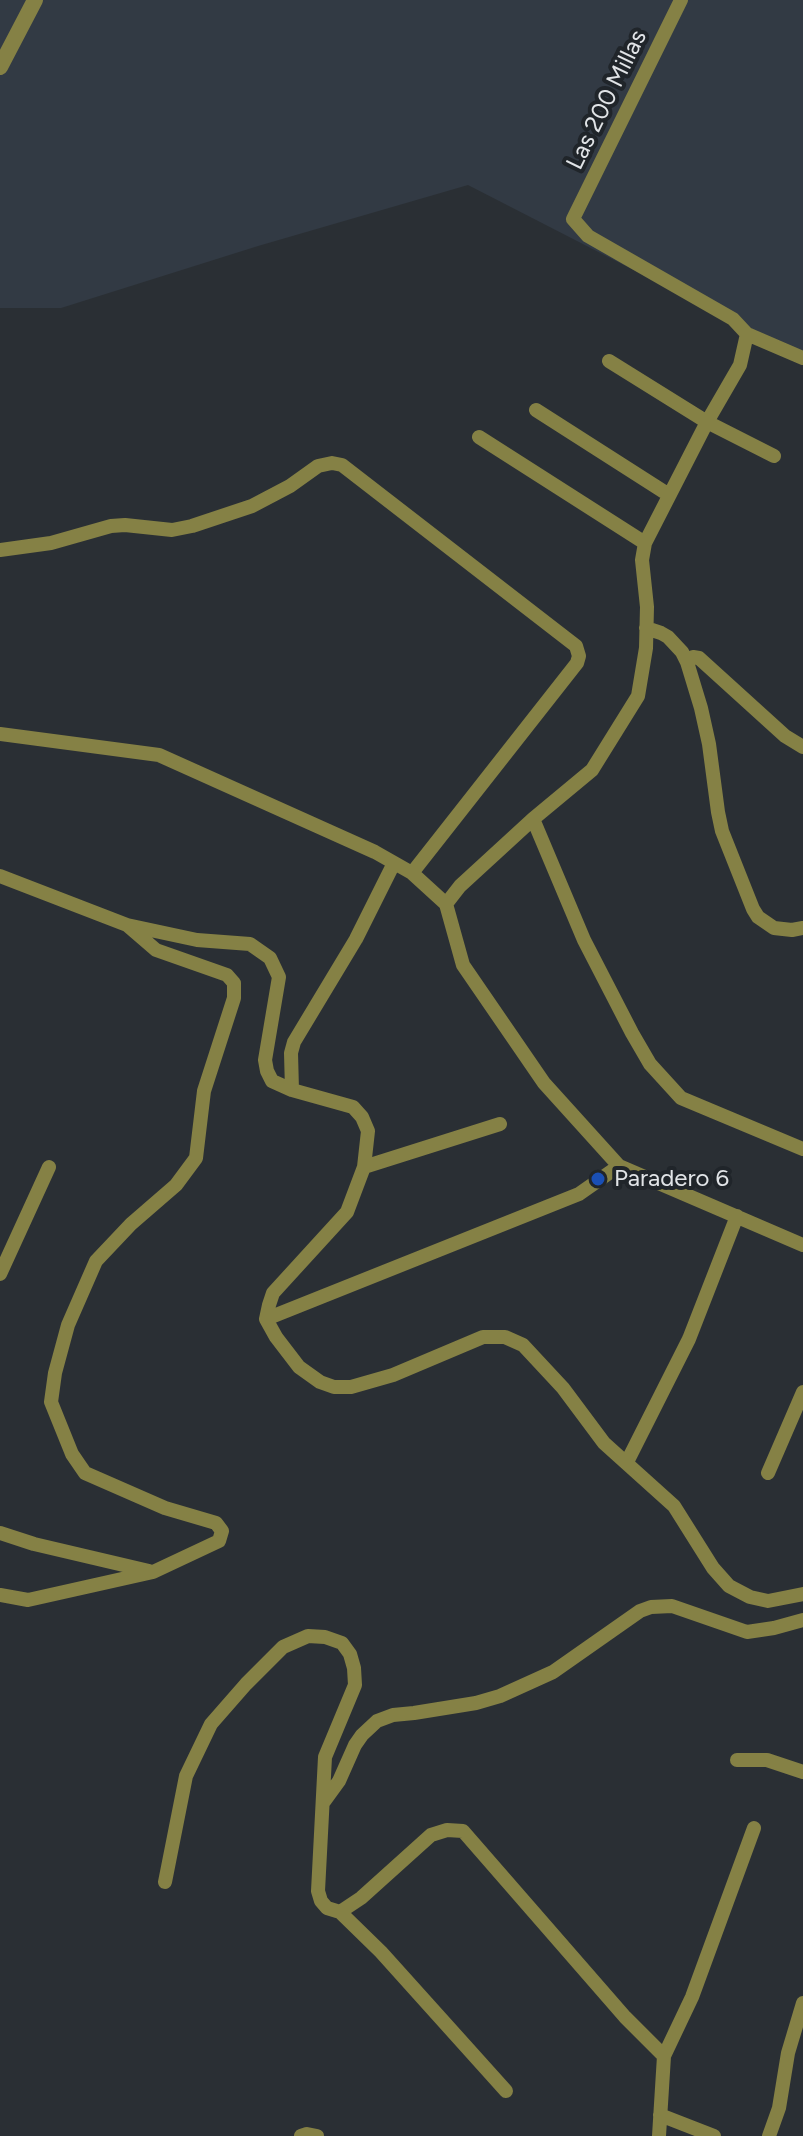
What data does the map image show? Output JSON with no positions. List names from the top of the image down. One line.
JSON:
{"streets":{"street":["Las 200 Millas"]},"places":["Paradero 6"]}
